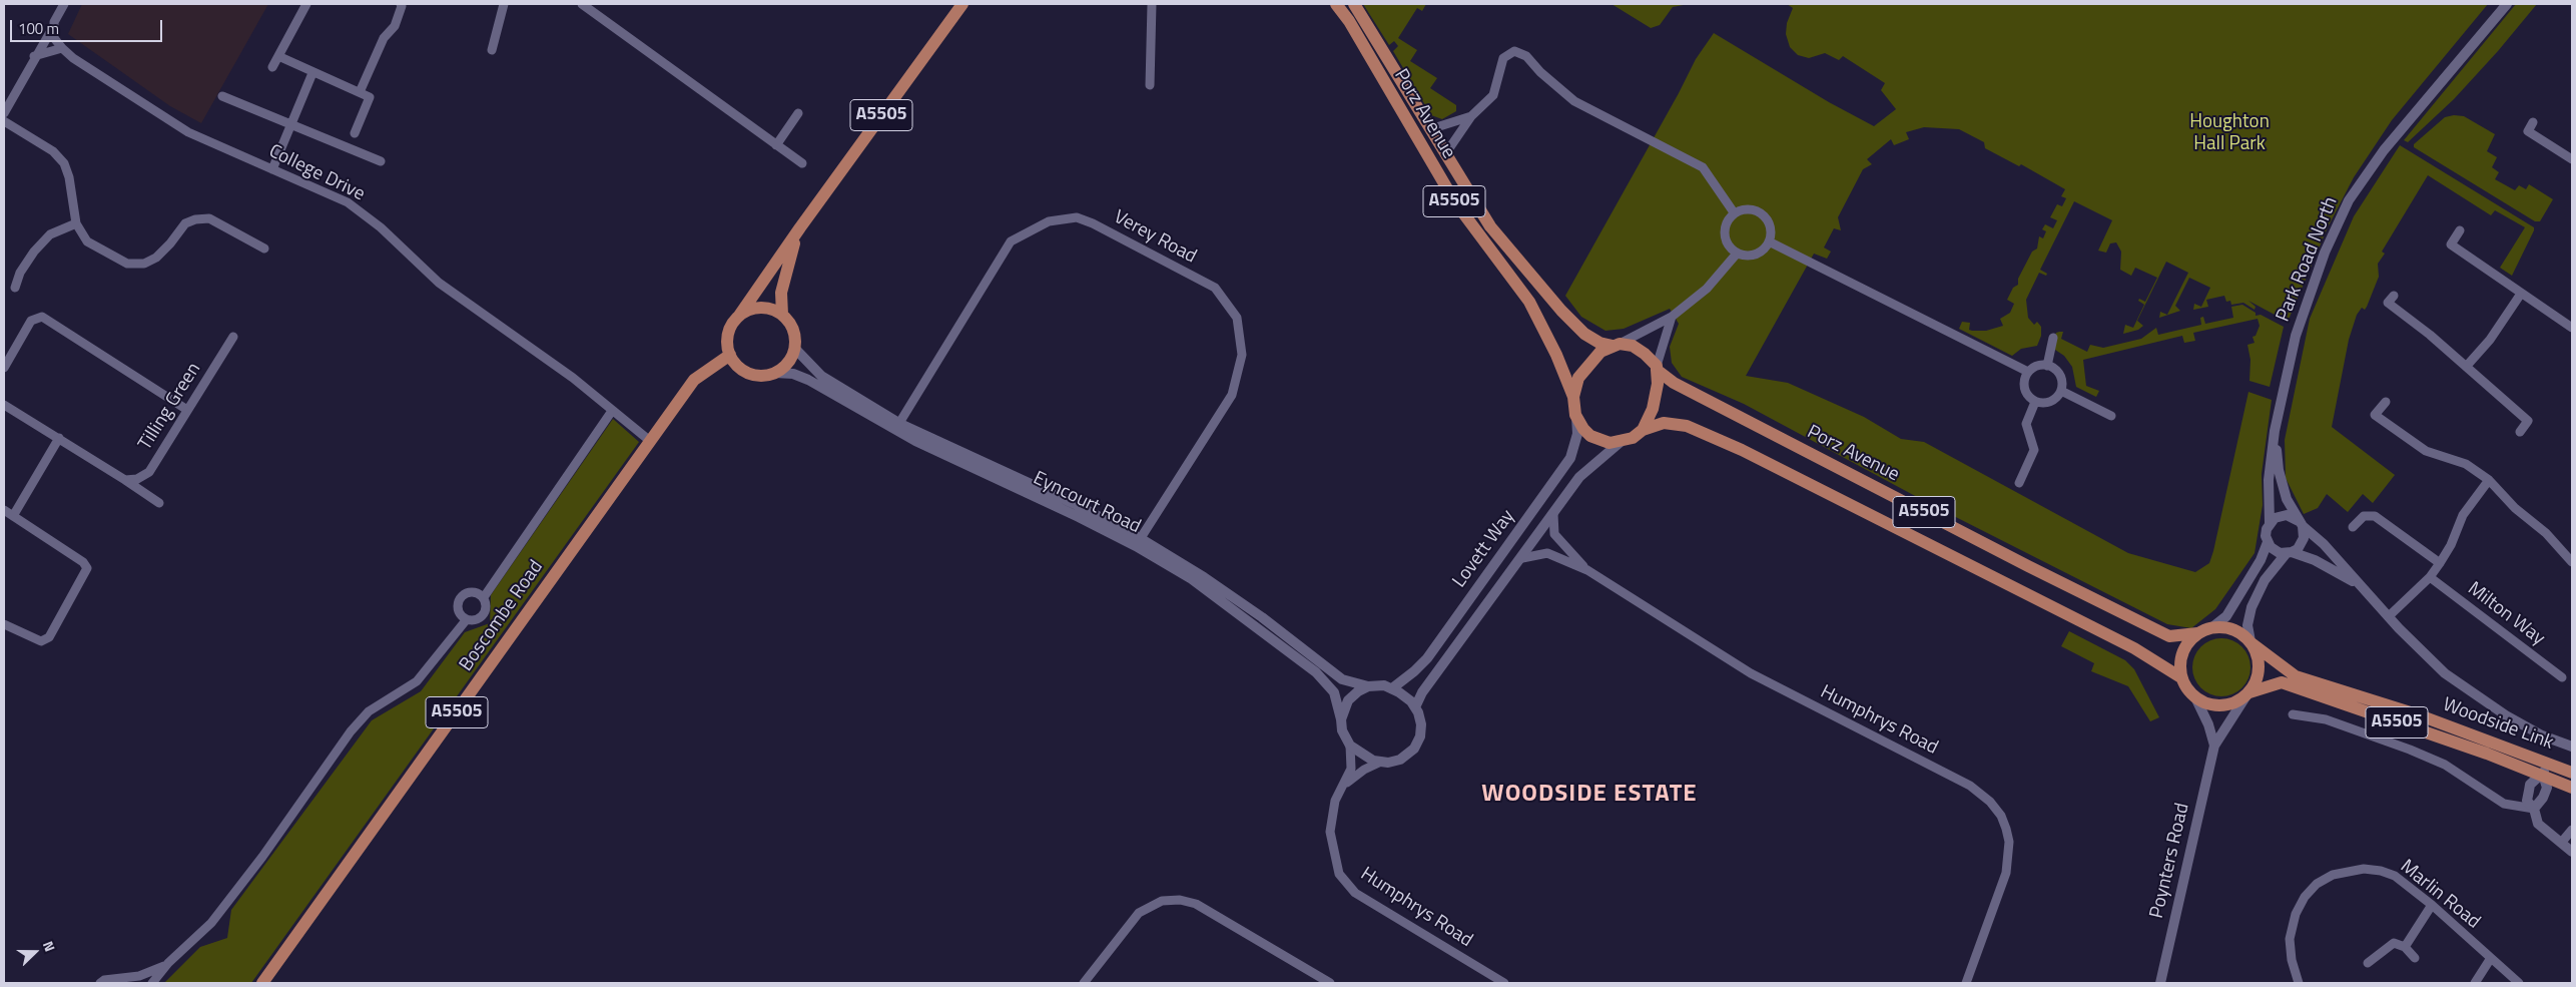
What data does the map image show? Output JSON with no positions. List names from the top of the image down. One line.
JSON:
{"streets":{"main road":["Porz Avenue","A5505","Boscombe Road","Woodside Link"],"street":["College Drive","Verey Road","Park Road North","Tilling Green","Eyncourt Road","Lovett Way","Milton Way","Humphrys Road","Poynters Road","Marlin Road"]},"crossings":[["Porz Avenue","A5505"],["Porz Avenue","Lovett Way"],["Porz Avenue","Woodside Link"],["Porz Avenue","Poynters Road"],["A5505","Eyncourt Road"],["A5505","Lovett Way"],["A5505","Boscombe Road"],["A5505","Woodside Link"],["A5505","Poynters Road"],["College Drive","Boscombe Road"],["Verey Road","Eyncourt Road"],["Eyncourt Road","Lovett Way"],["Eyncourt Road","Boscombe Road"],["Eyncourt Road","Humphrys Road"],["Lovett Way","Humphrys Road"],["Woodside Link","Poynters Road"]],"districts":["WOODSIDE ESTATE"],"parks":["Houghton Hall Park"],"scale_bar":"100 m","north":"right"}
